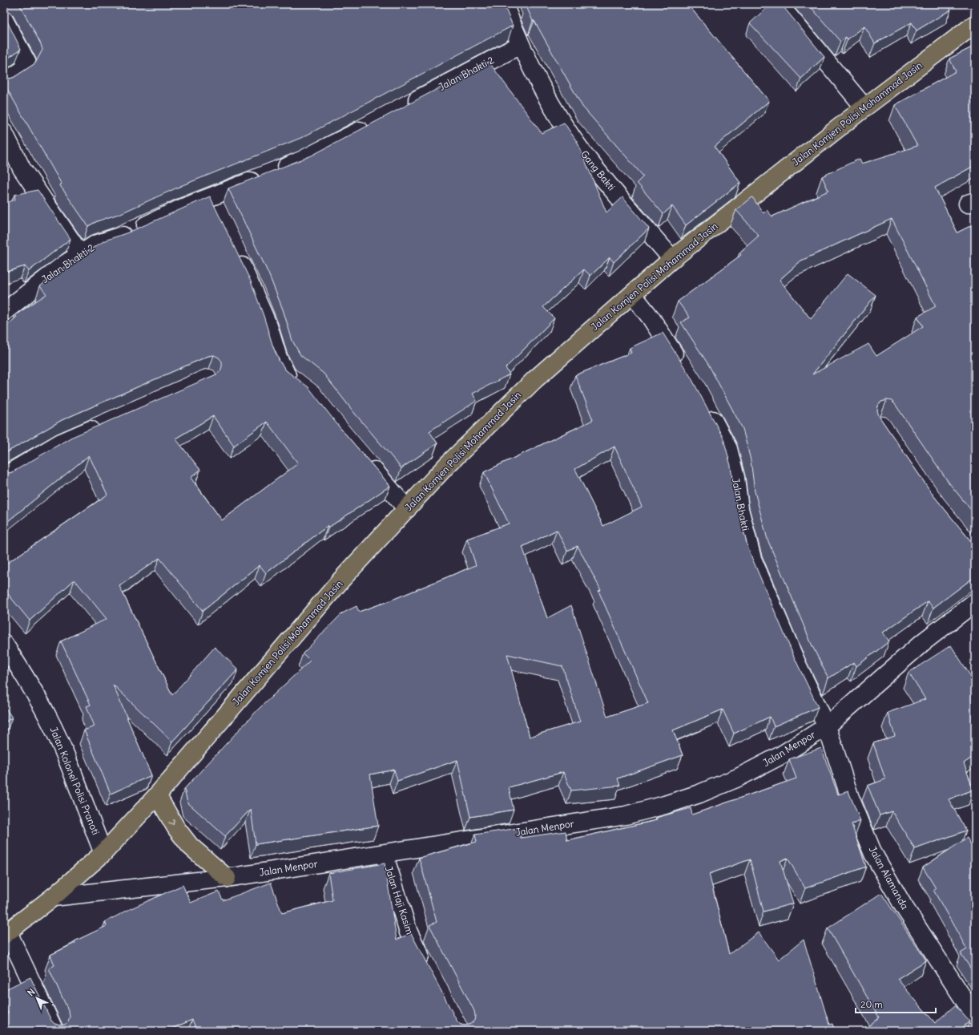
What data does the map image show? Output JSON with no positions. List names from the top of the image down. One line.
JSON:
{"streets":{"main road":["Jalan Komjen Polisi Mohammad Jasin"],"street":["Jalan Bhakti 2","Gang Bakti","Jalan Bhakti","Jalan Menpor","Jalan Kolonel Polisi Pranoti","Jalan Alamanda","Jalan Haji Kasim"]},"crossings":[["Jalan Bhakti 2","Gang Bakti"],["Jalan Komjen Polisi Mohammad Jasin","Gang Bakti"],["Jalan Komjen Polisi Mohammad Jasin","Jalan Menpor"],["Jalan Komjen Polisi Mohammad Jasin","Jalan Kolonel Polisi Pranoti"],["Jalan Bhakti","Jalan Menpor"],["Jalan Bhakti","Jalan Alamanda"],["Jalan Menpor","Jalan Alamanda"],["Jalan Menpor","Jalan Haji Kasim"]],"scale_bar":"20 m","north":"top left"}
